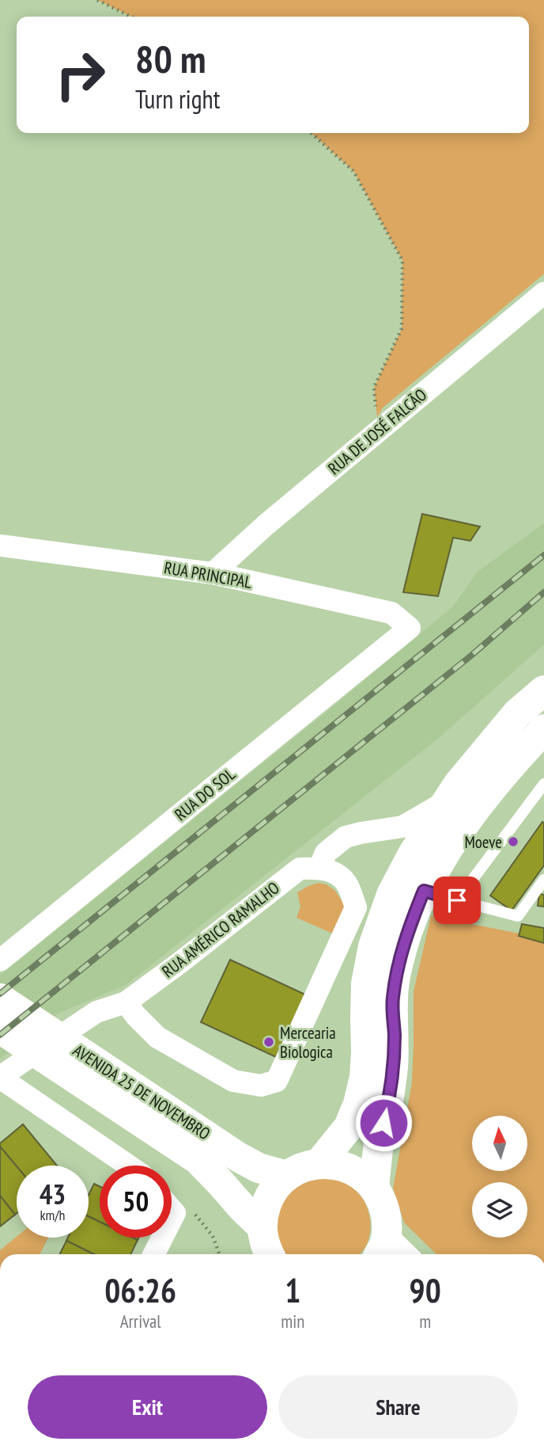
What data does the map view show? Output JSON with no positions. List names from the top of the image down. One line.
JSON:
{"streets":{"main road":["AVENIDA 25 DE NOVEMBRO"],"street":["RUA DE JOSÉ FALCÃO","RUA PRINCIPAL","RUA DO SOL","RUA AMÉRICO RAMALHO"]},"crossings":[["RUA DE JOSÉ FALCÃO","RUA PRINCIPAL"],["RUA PRINCIPAL","RUA DO SOL"]],"places":["Moeve","Mercearia Biologica"],"north":"top","page":{"turn":["80 m","Turn right"],"speed":"43 km/h","limit":"50","eta":["06:26","Arrival","1","min","90","m"],"buttons":["Exit","Share"]}}
